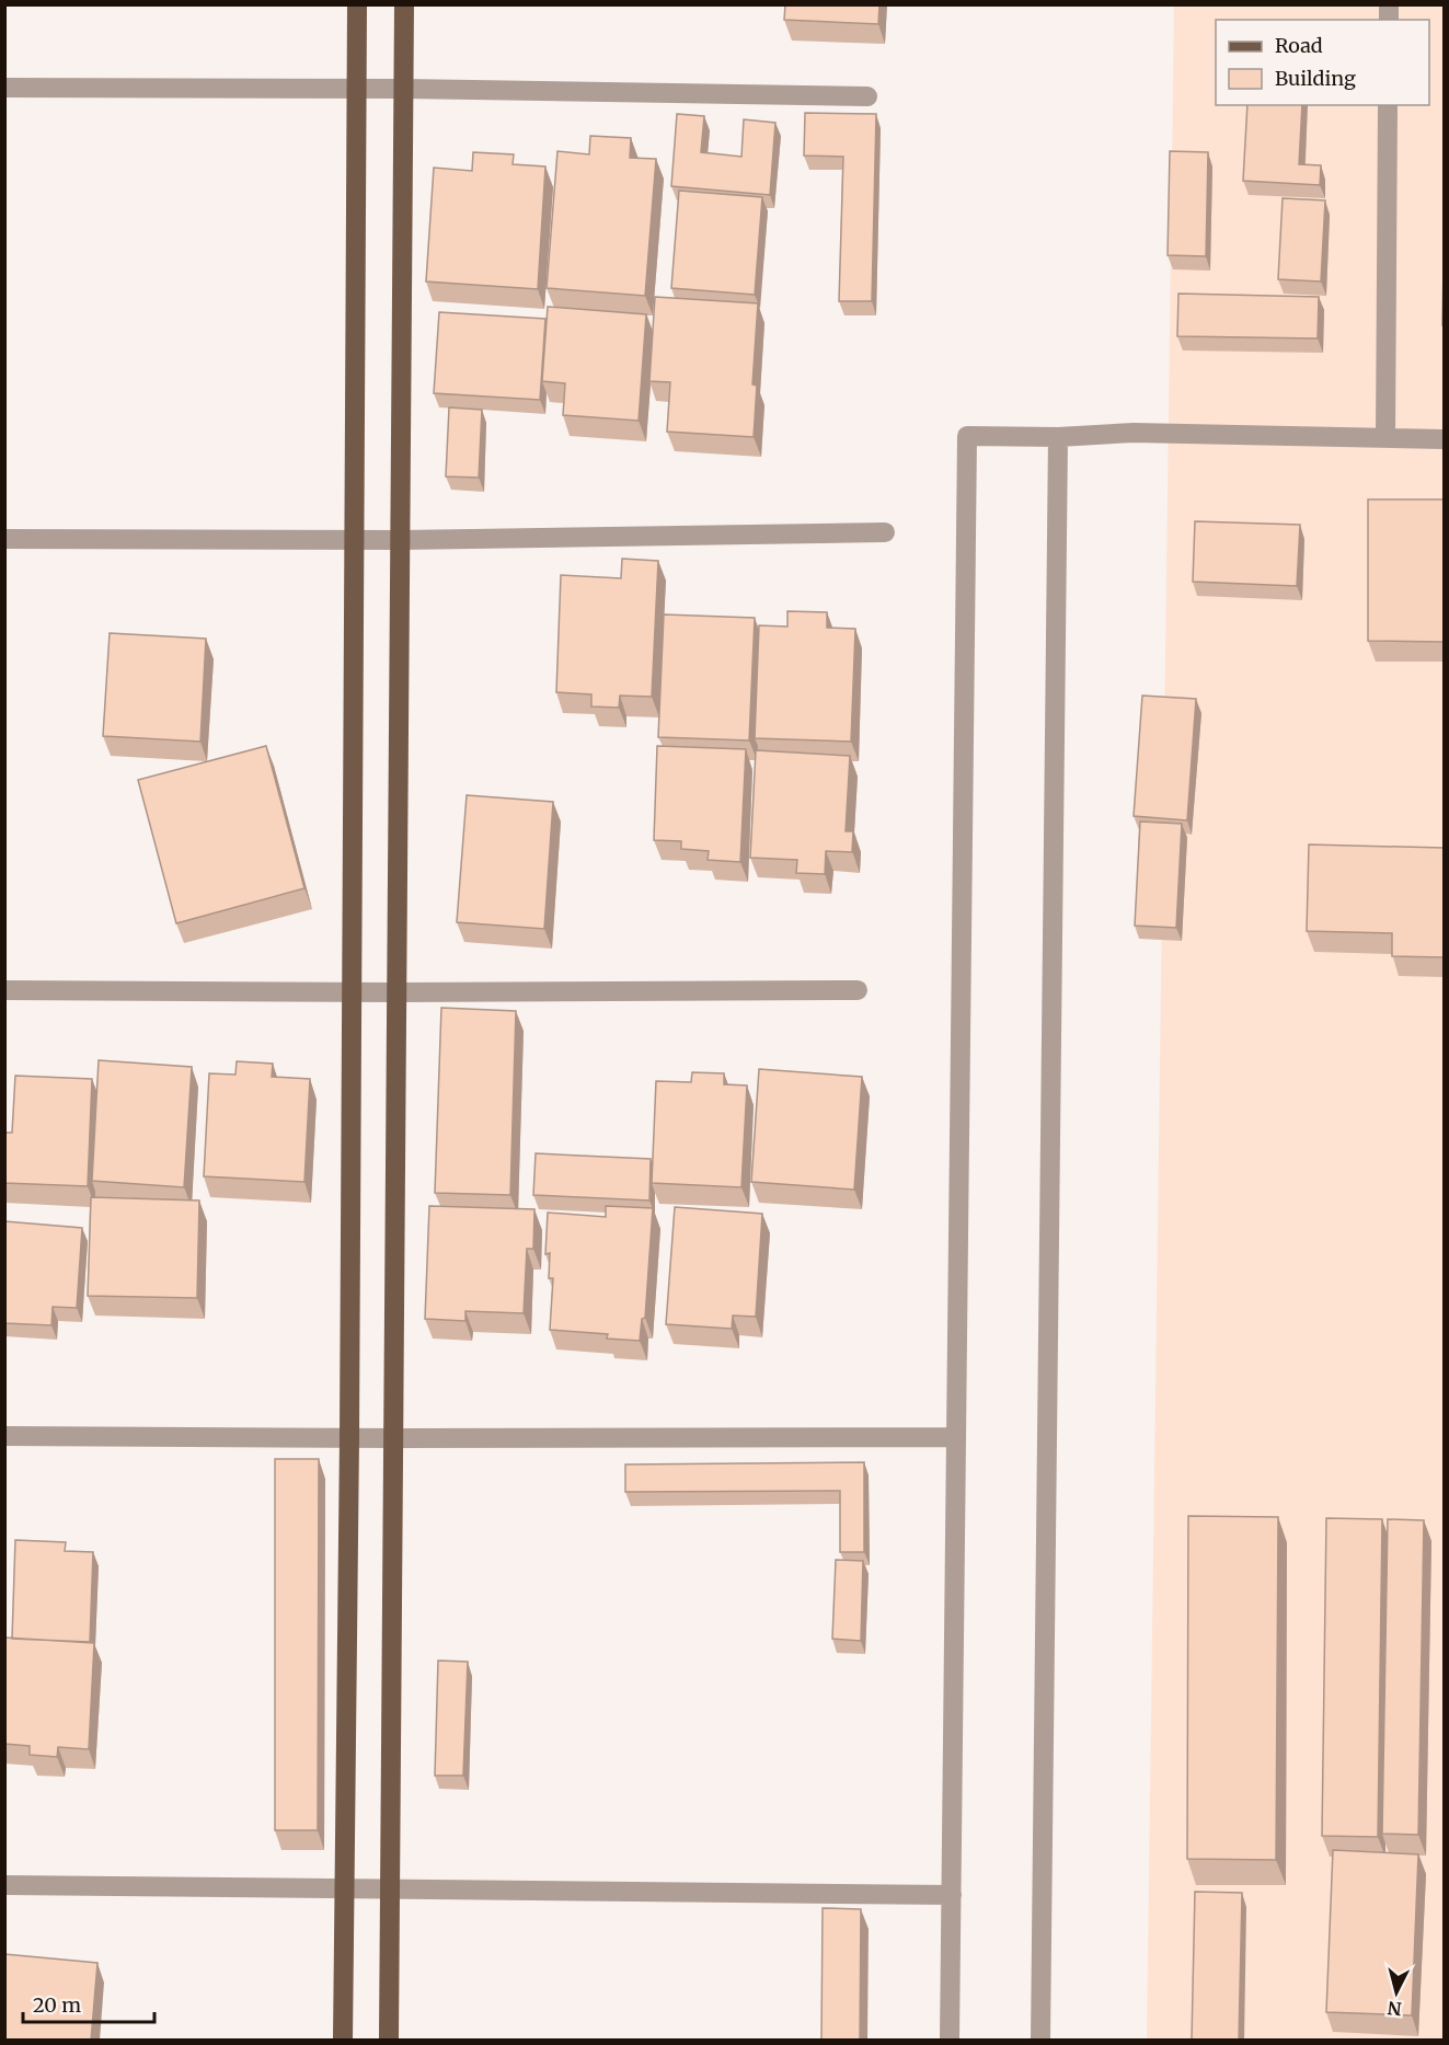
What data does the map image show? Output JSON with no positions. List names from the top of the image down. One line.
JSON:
{"legend":["Road","Building"],"scale_bar":"20 m","north":"bottom"}
